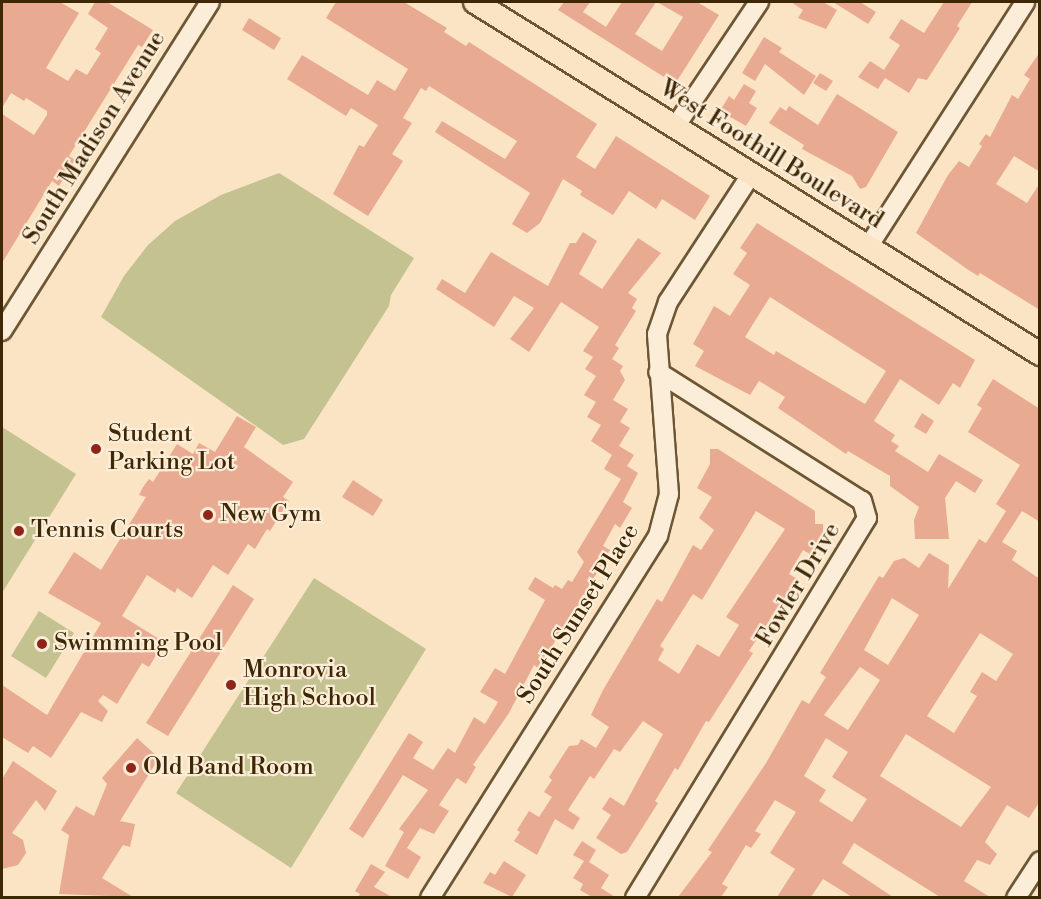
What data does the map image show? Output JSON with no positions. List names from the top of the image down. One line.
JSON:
{"streets":{"main road":["West Foothill Boulevard"],"street":["South Madison Avenue","Fowler Drive","South Sunset Place"]},"crossings":[["West Foothill Boulevard","South Sunset Place"],["Fowler Drive","South Sunset Place"]],"places":["Student Parking Lot","New Gym","Tennis Courts","Swimming Pool","Monrovia High School","Old Band Room"]}
